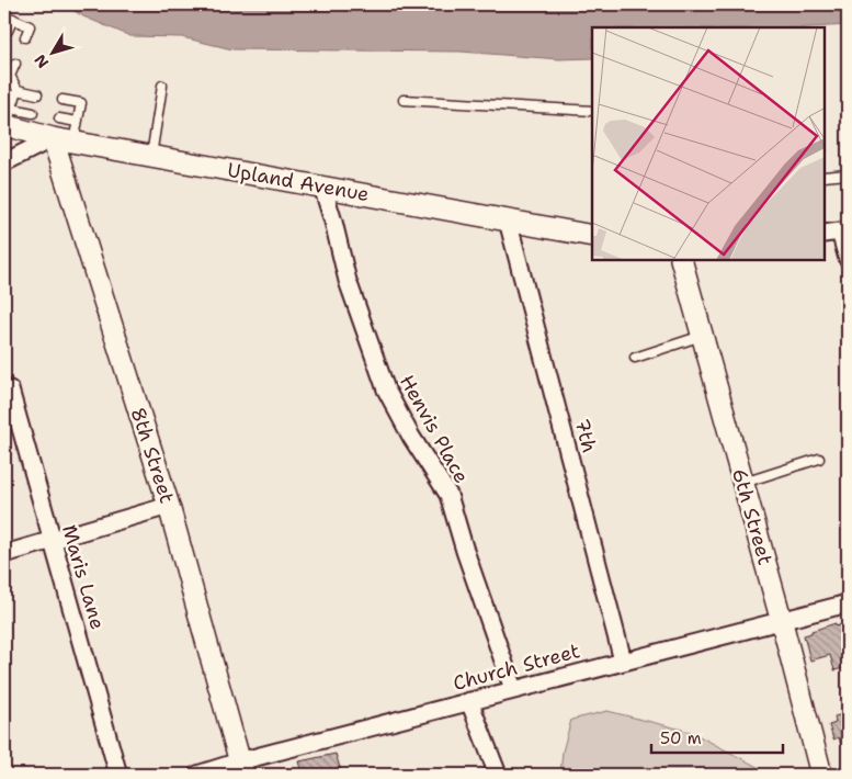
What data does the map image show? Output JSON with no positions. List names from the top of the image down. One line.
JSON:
{"streets":{"street":["Upland Avenue","Henvis Place","7th","8th Street","6th Street","Maris Lane","Church Street"]},"crossings":[["Upland Avenue","Henvis Place"],["Upland Avenue","7th"],["Upland Avenue","8th Street"],["Henvis Place","Church Street"],["7th","Church Street"],["8th Street","Church Street"],["6th Street","Church Street"]],"scale_bar":"50 m","north":"bottom left"}
